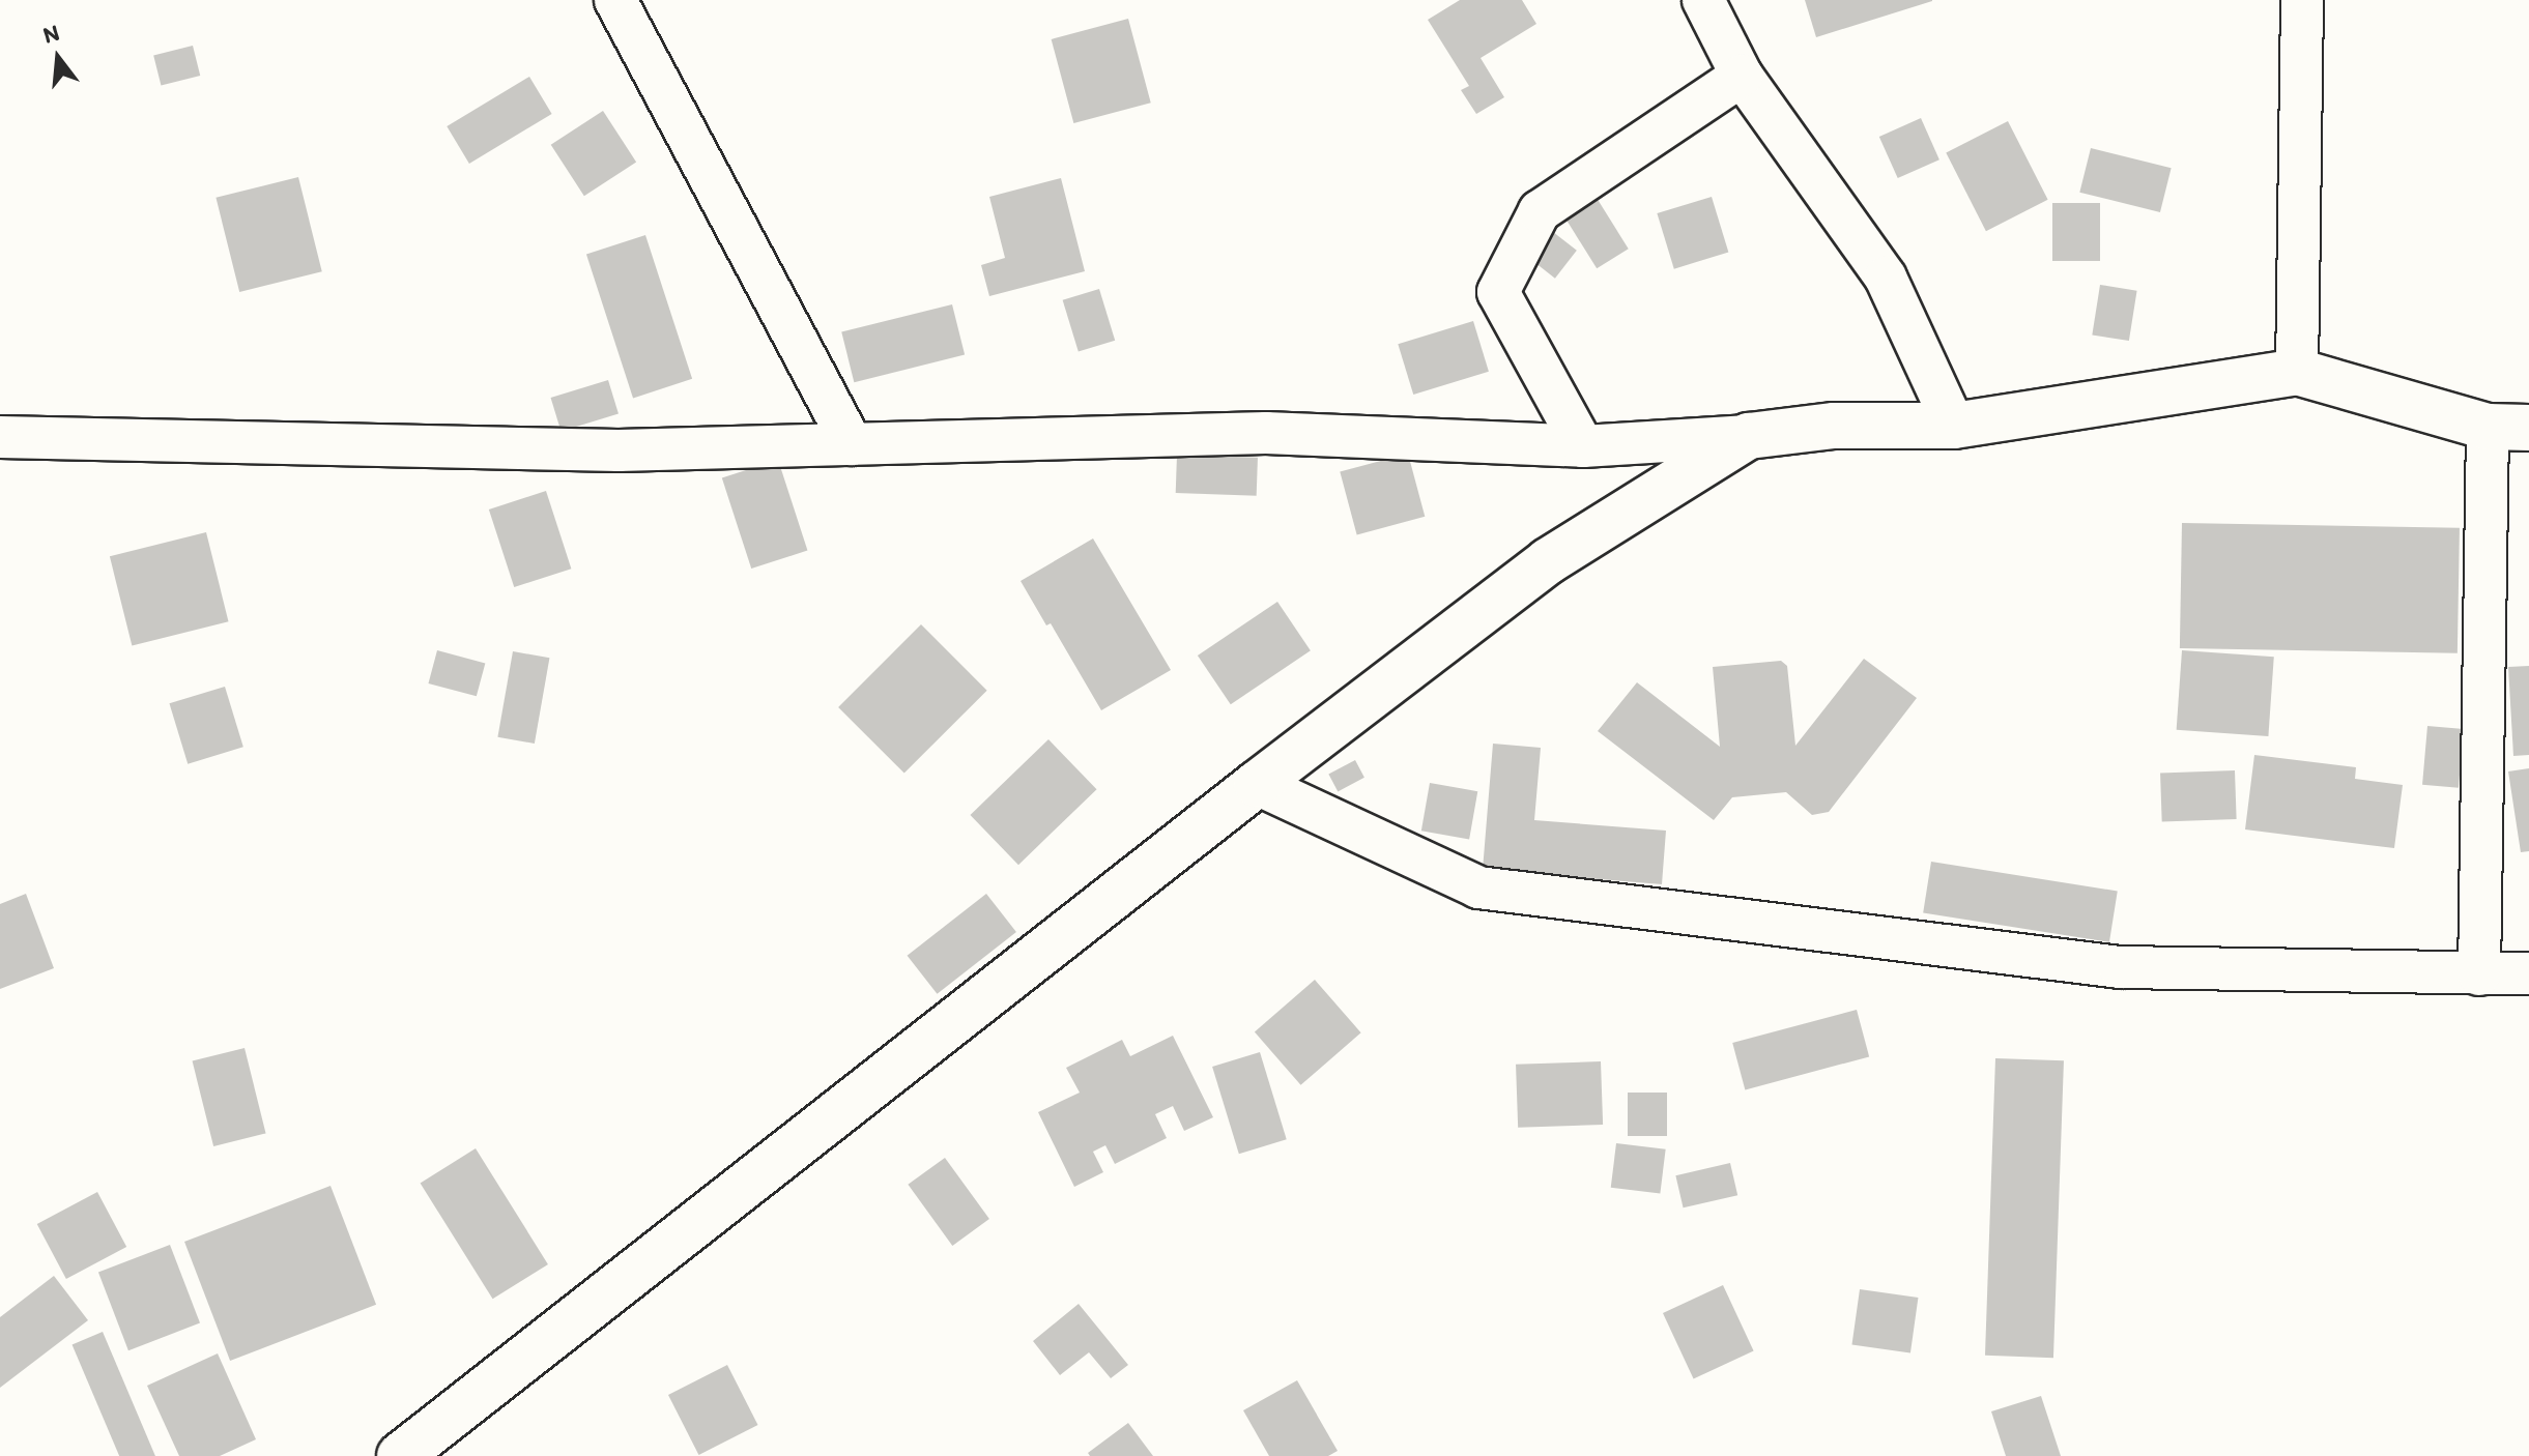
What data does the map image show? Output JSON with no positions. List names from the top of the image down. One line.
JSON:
{"north":"top"}
